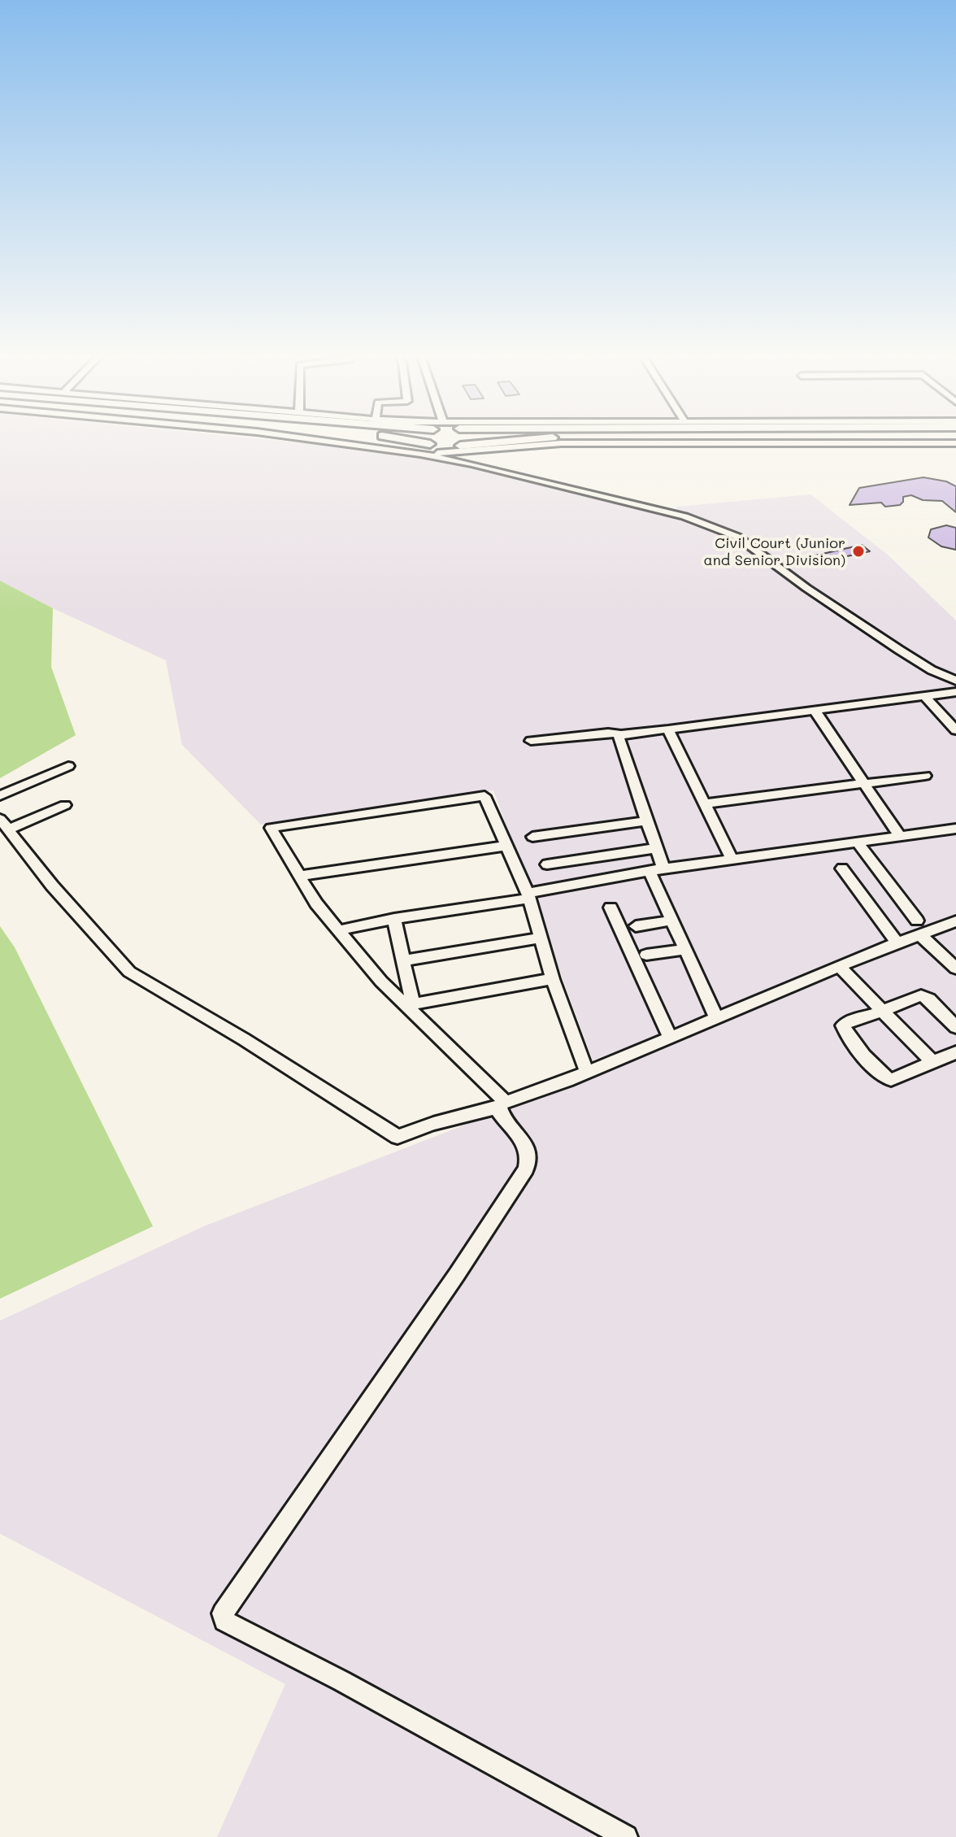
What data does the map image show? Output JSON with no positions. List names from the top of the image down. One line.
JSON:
{"places":["Civil Court (Junior and Senior Division)"]}
